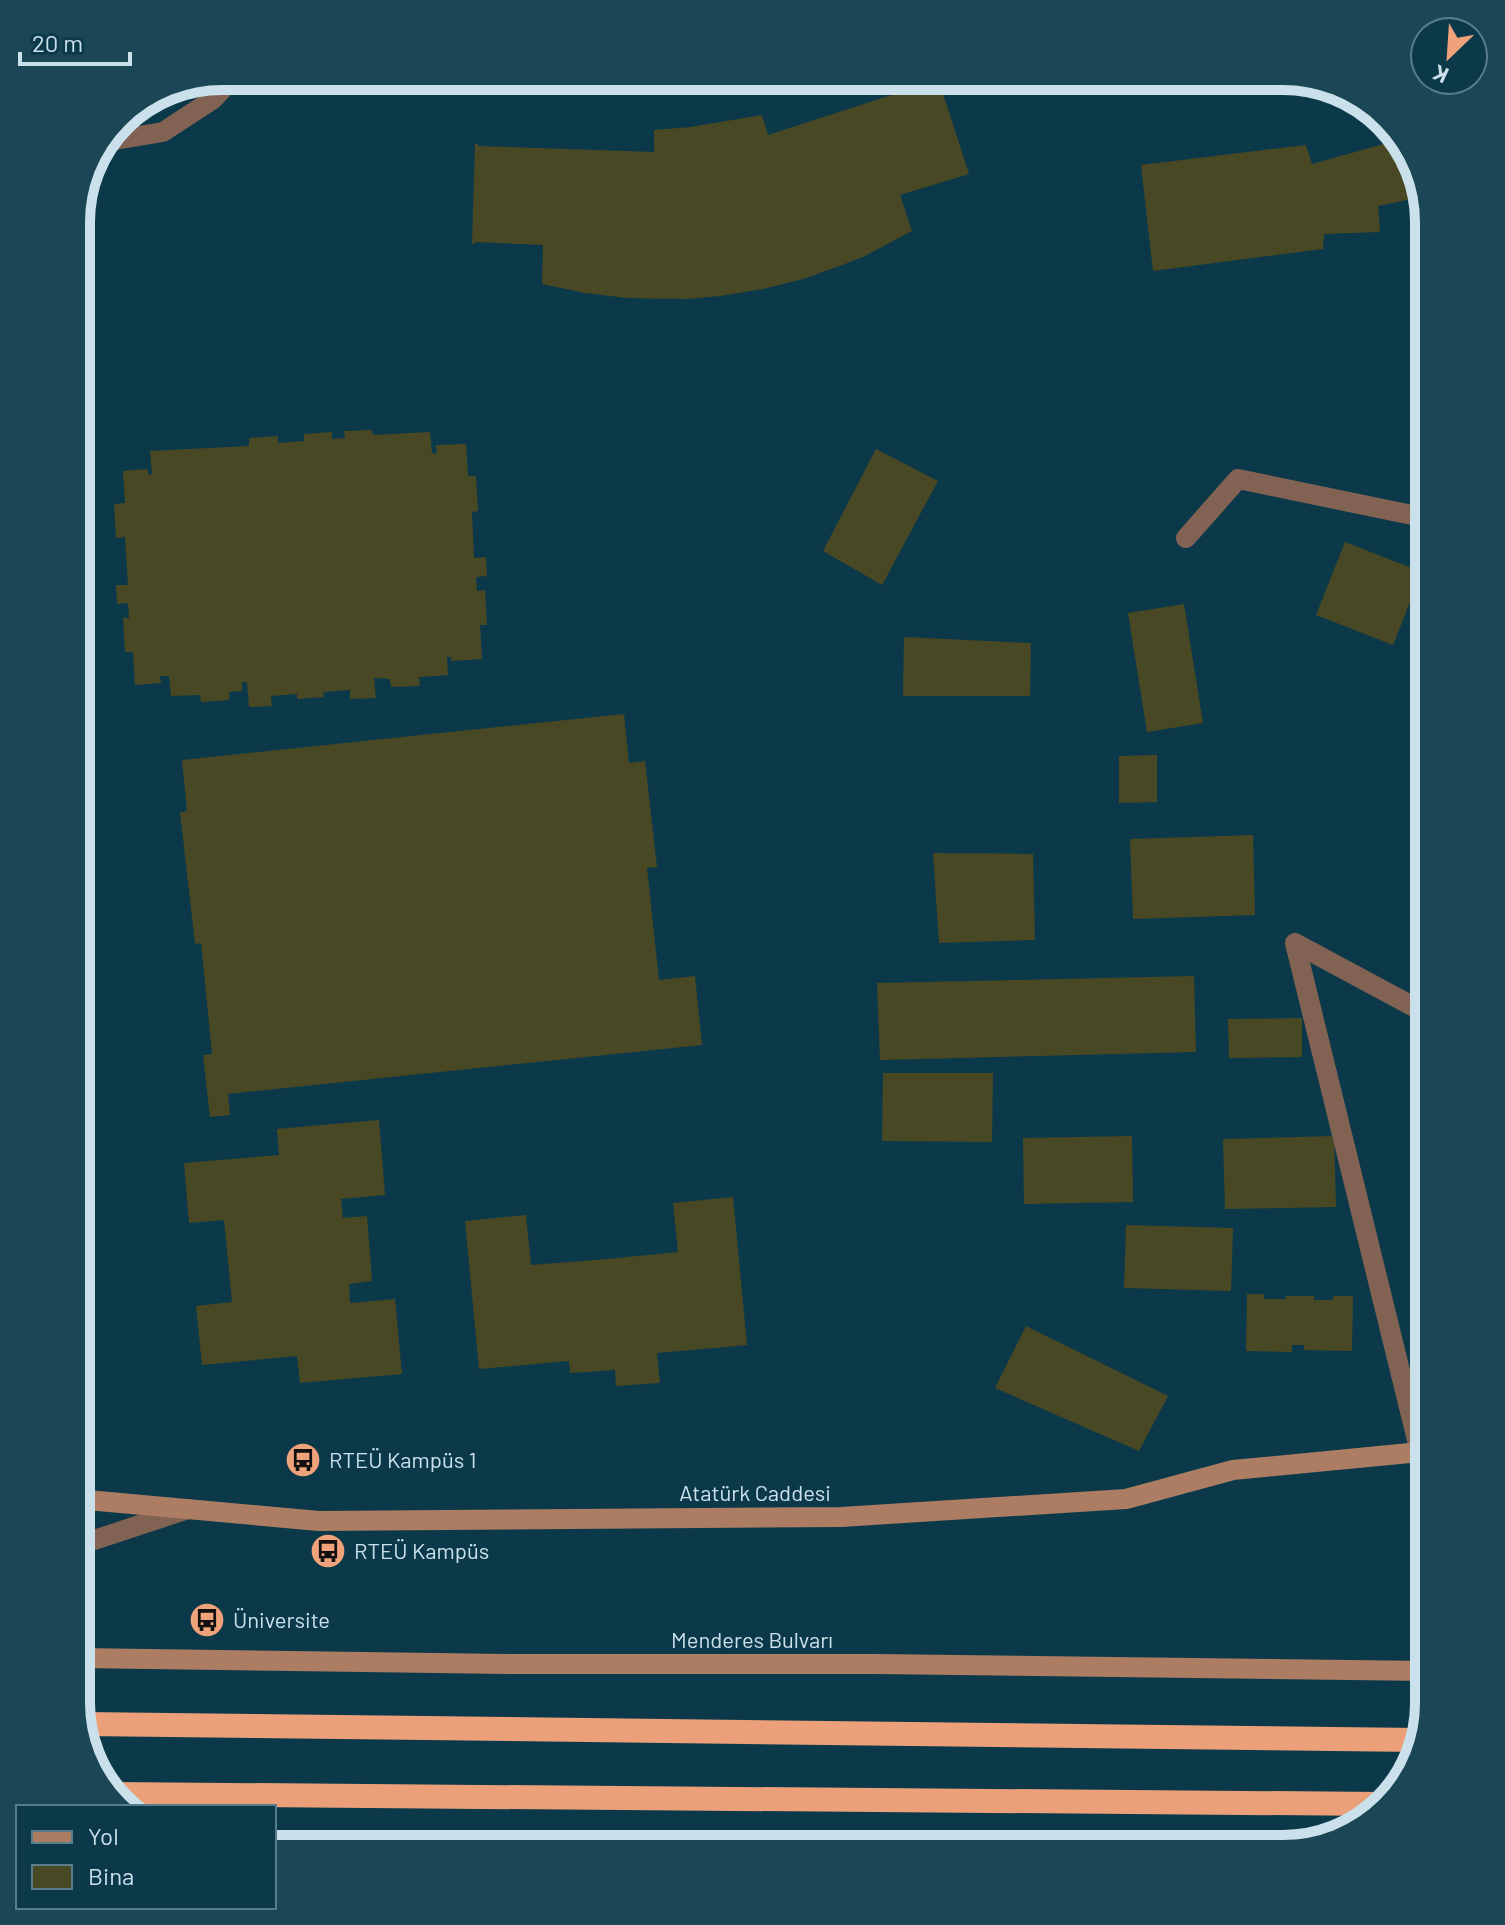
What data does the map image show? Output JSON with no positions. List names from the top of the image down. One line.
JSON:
{"streets":{"street":["Atatürk Caddesi","Menderes Bulvarı"]},"places":{"bus stop":["RTEÜ Kampüs 1","RTEÜ Kampüs","Üniversite"]},"legend":["Yol","Bina"],"scale_bar":"20 m","north":"bottom left"}
